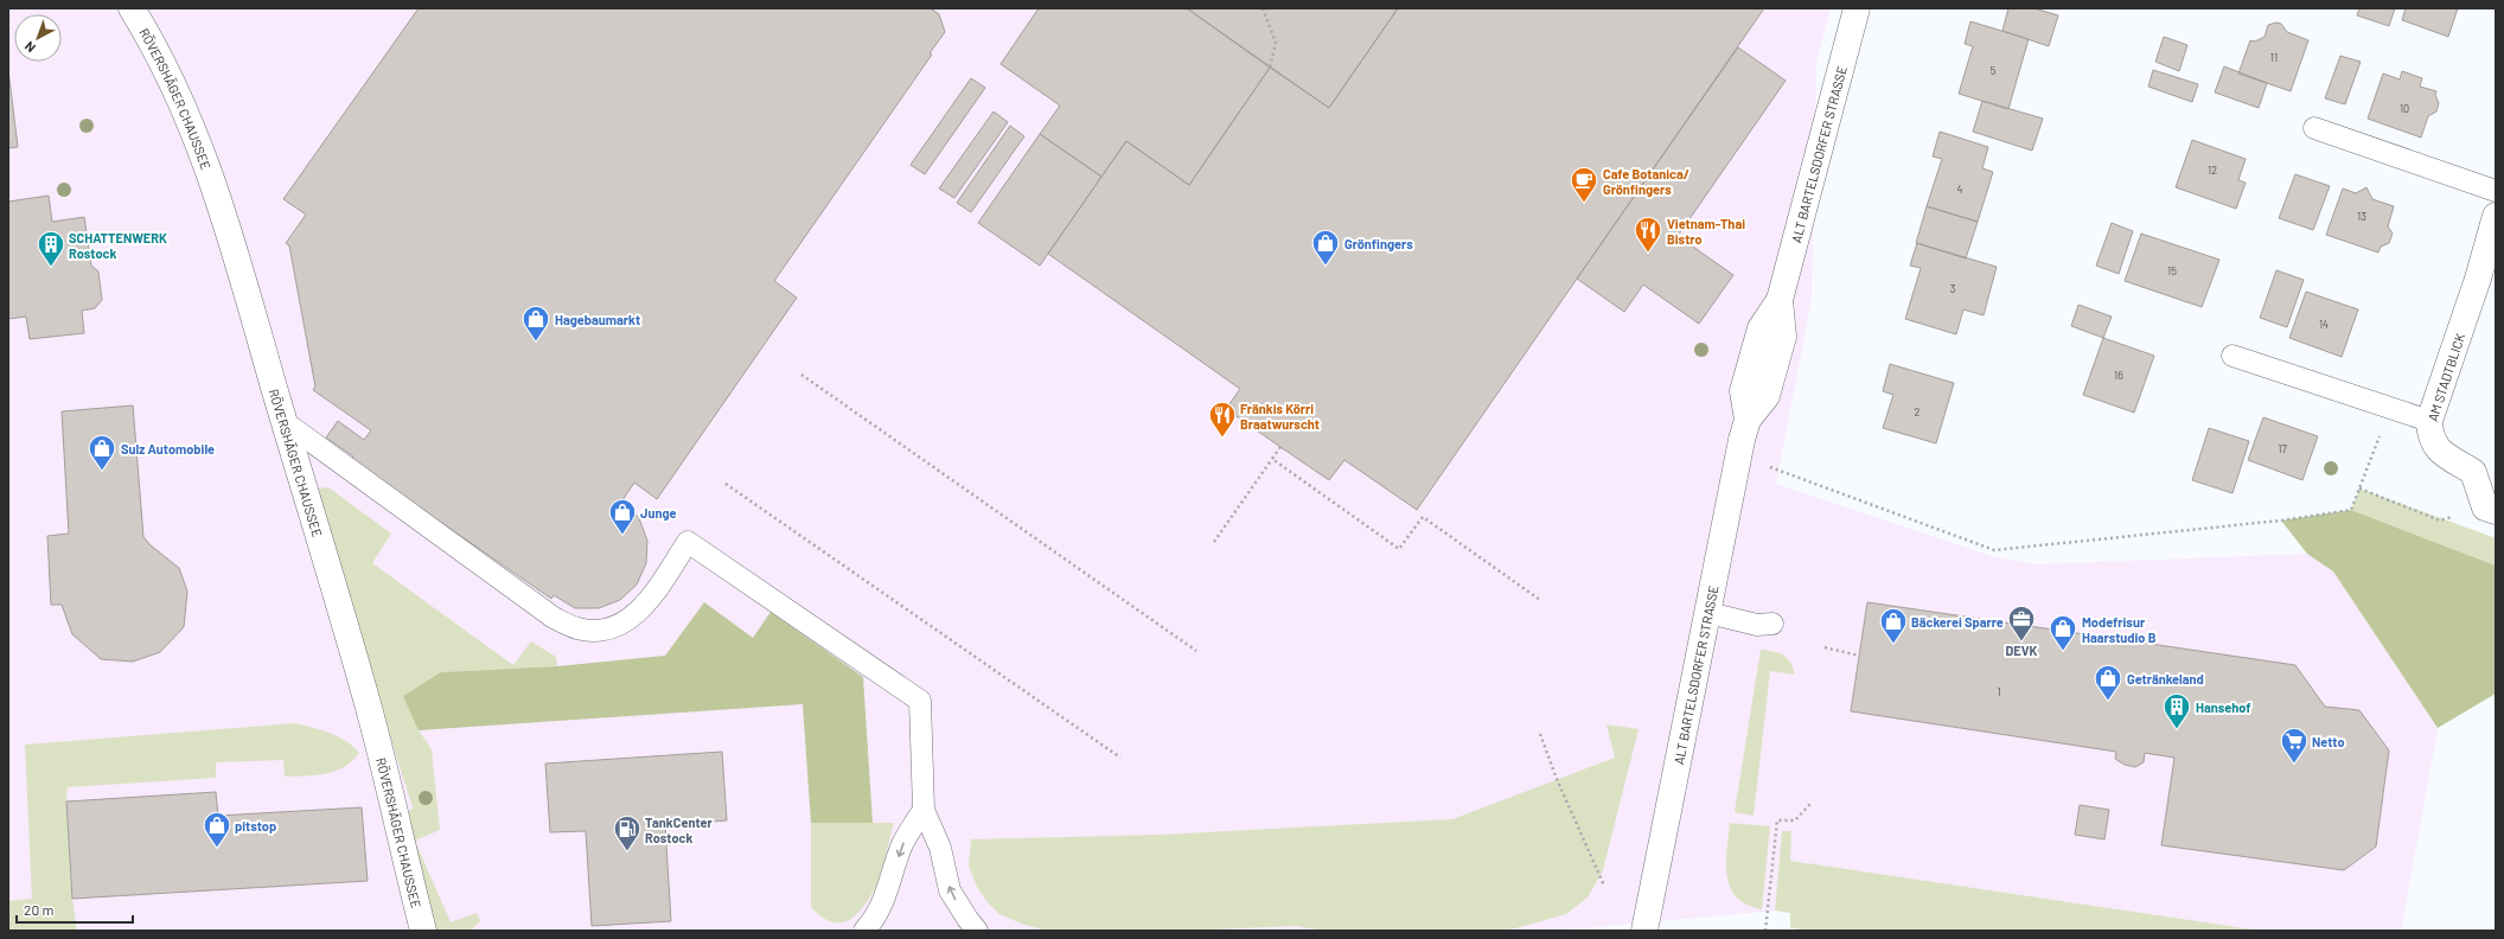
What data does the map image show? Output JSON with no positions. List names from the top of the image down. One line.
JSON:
{"streets":{"street":["RÖVERSHÄGER CHAUSSEE","ALT BARTELSDORFER STRASSE","AM STADTBLICK"]},"places":{"cafe":["Cafe Botanica/ Grönfingers"],"restaurant":["Vietnam-Thai Bistro","Fränkis Körri Braatwurscht"],"shop":["Grönfingers","Hagebaumarkt","Sulz Automobile","Junge","Bäckerei Sparre","Modefrisur Haarstudio B","Getränkeland","pitstop"],"building":["SCHATTENWERK Rostock","Hansehof"],"office":["DEVK"],"supermarket":["Netto"],"fuel station":["TankCenter Rostock"]},"house_numbers":["11","5","10","12","4","13","15","3","14","16","2","17","1"],"scale_bar":"20 m","north":"bottom left"}
